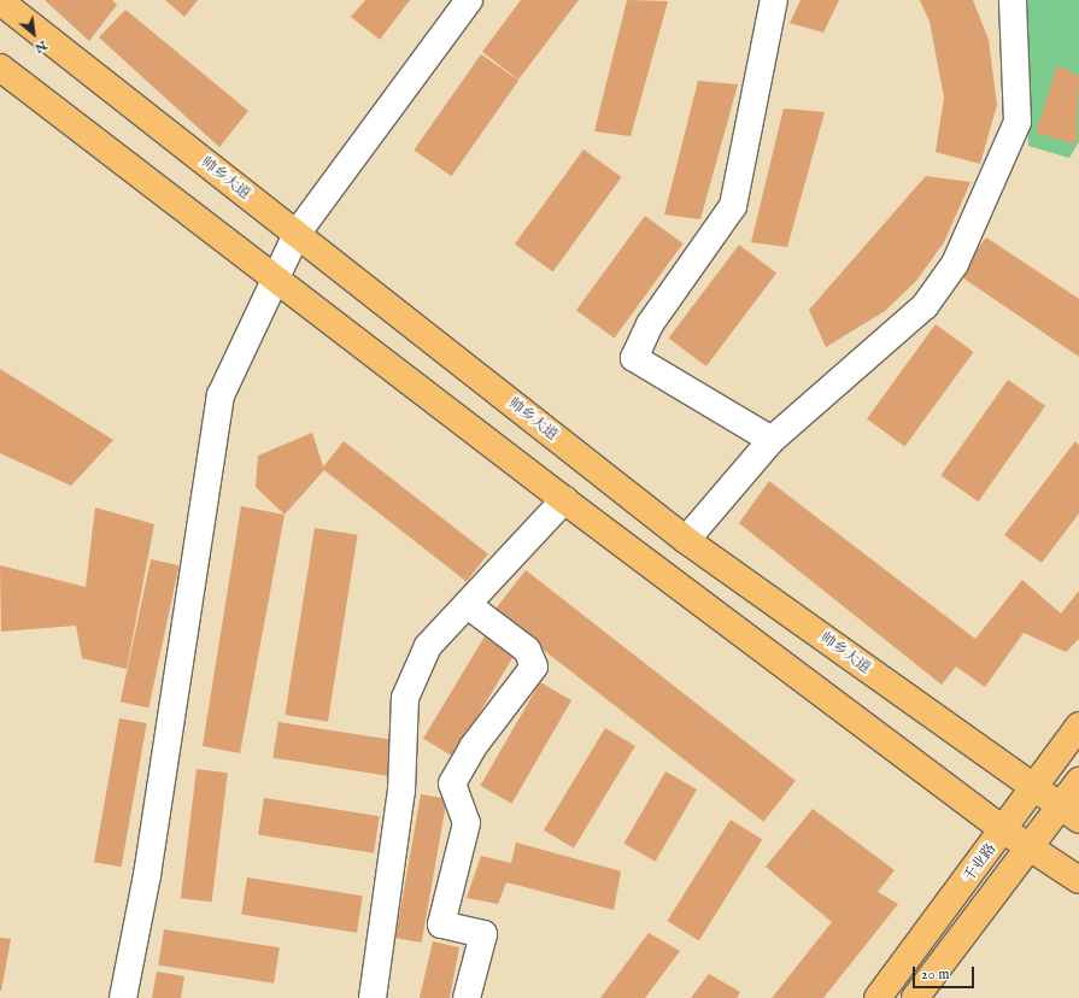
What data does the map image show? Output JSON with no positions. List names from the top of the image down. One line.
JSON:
{"streets":{"main road":["帅乡大道","千业路"]},"crossings":[["帅乡大道","千业路"]],"scale_bar":"20 m","north":"bottom right"}
